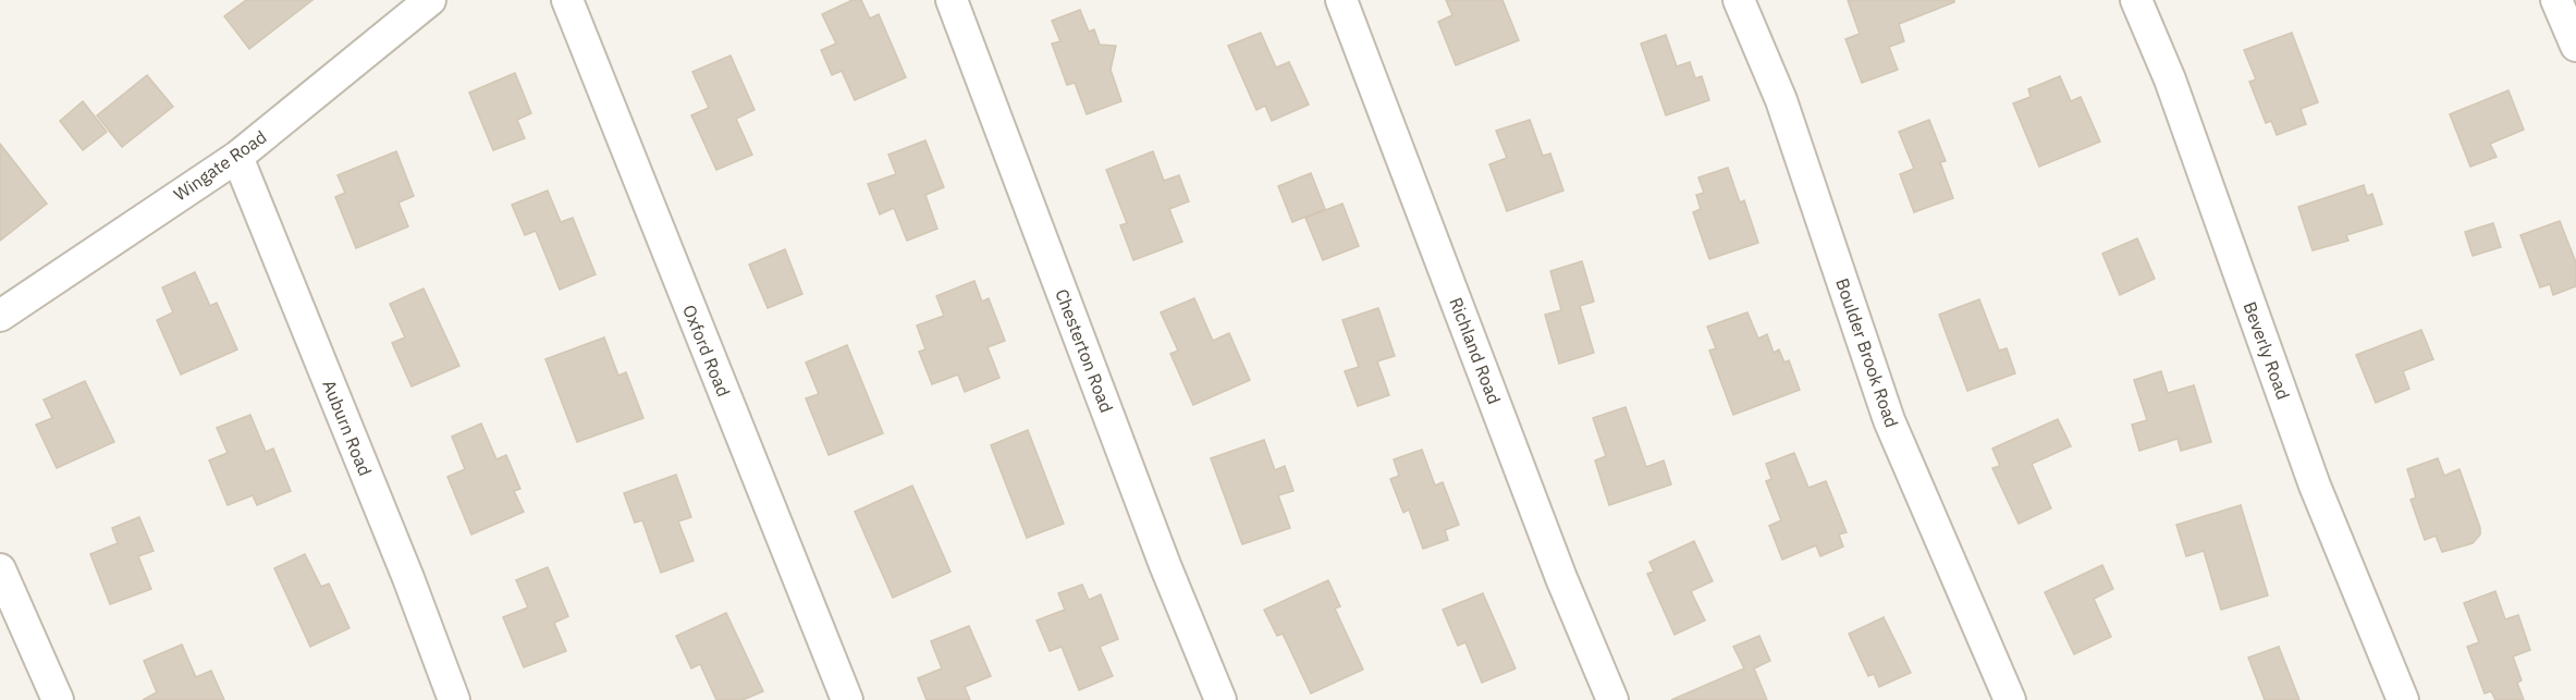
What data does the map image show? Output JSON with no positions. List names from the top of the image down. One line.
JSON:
{"streets":{"street":["Wingate Road","Oxford Road","Chesterton Road","Richland Road","Beverly Road","Boulder Brook Road","Auburn Road"]},"crossings":[["Wingate Road","Auburn Road"]]}
